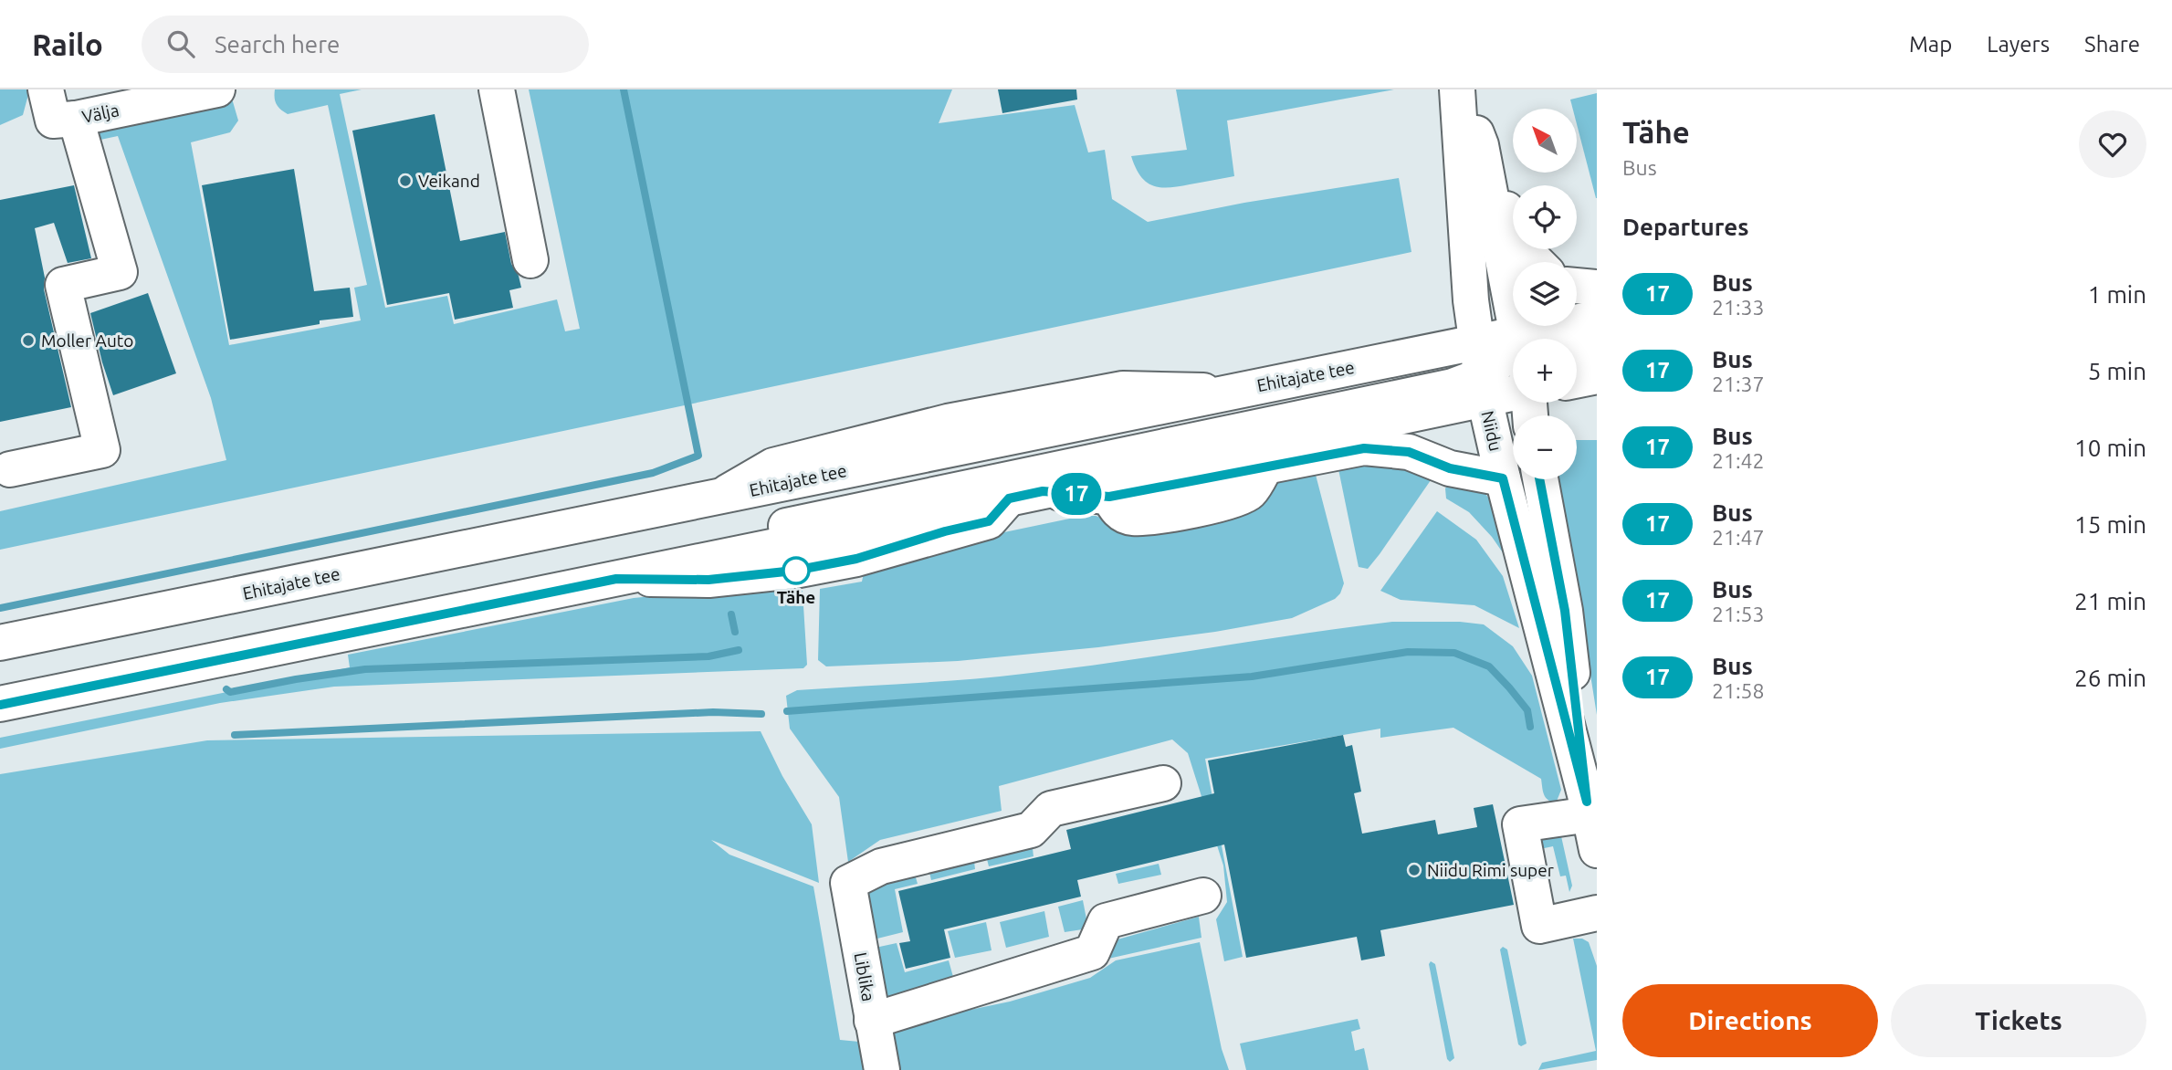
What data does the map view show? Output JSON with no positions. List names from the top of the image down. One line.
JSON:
{"streets":{"main road":["Välja","Ehitajate tee","Niidu","Liblika"]},"crossings":[["Ehitajate tee","Niidu"]],"places":["Veikand","Moller Auto","Tähe","Niidu Rimi super"],"lines":["bus line 17"],"north":"top left","page":{"header":"Railo","search":"Search here","nav":["Map","Layers","Share"],"on_map":"17","heading":[["Tähe","Bus"],"Departures"],"map_buttons":["+","−"],"list":[{"mark":"17","name":"Bus","note":"21:33","value":"1 min"},{"mark":"17","name":"Bus","note":"21:37","value":"5 min"},{"mark":"17","name":"Bus","note":"21:42","value":"10 min"},{"mark":"17","name":"Bus","note":"21:47","value":"15 min"},{"mark":"17","name":"Bus","note":"21:53","value":"21 min"},{"mark":"17","name":"Bus","note":"21:58","value":"26 min"}],"buttons":["Directions","Tickets"]}}
